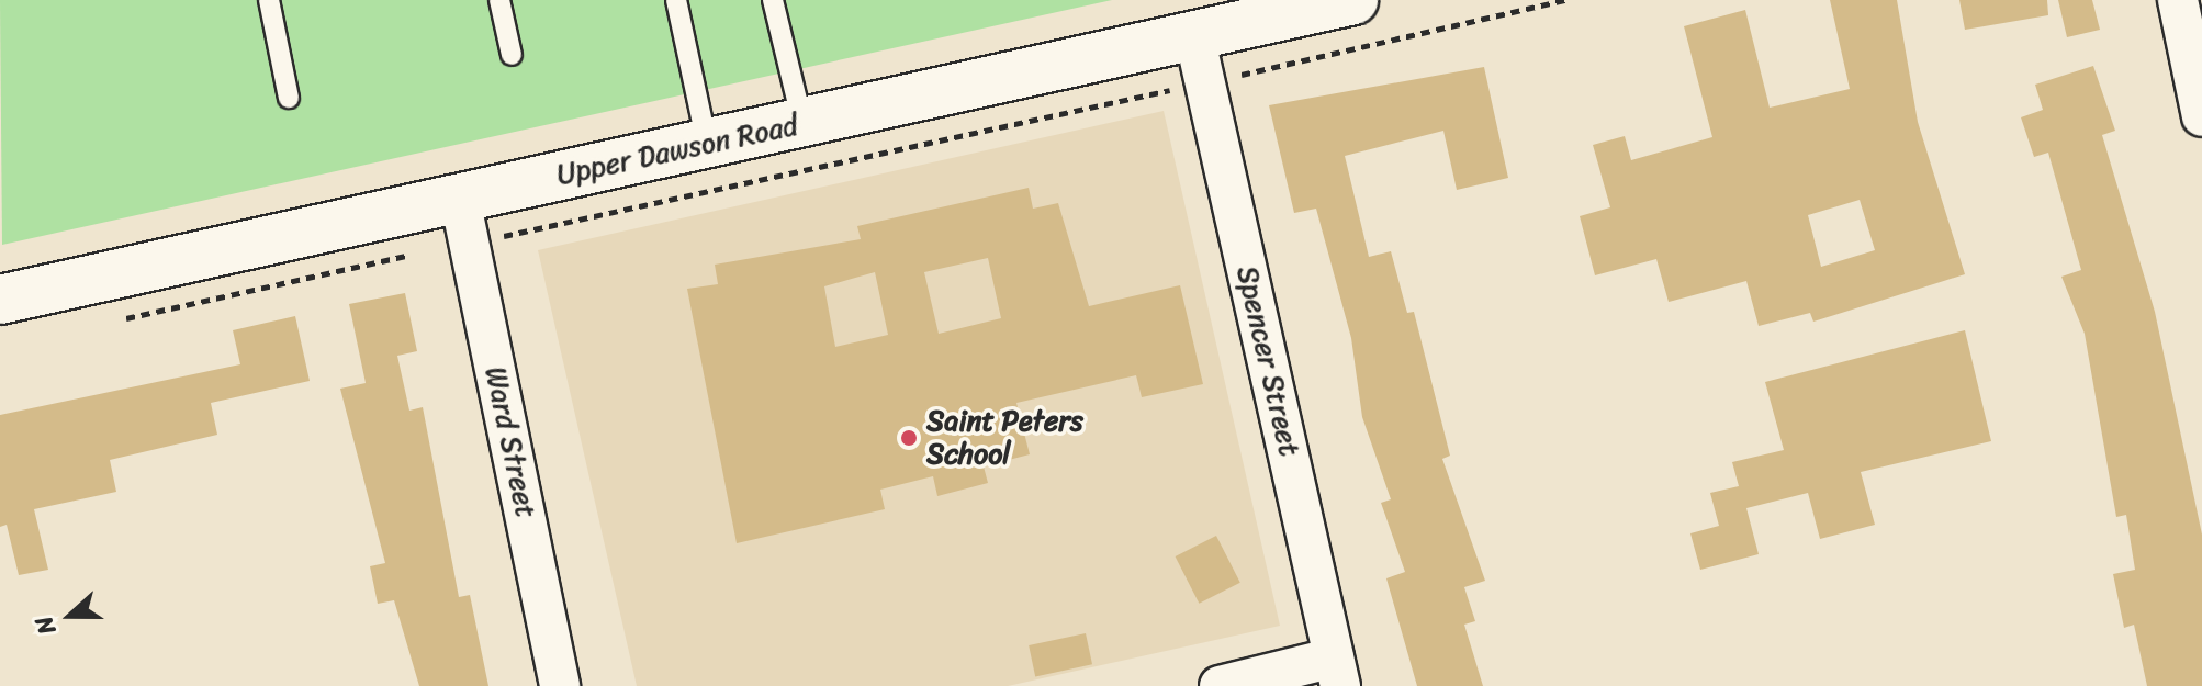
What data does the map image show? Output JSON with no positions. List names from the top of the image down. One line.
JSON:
{"streets":{"street":["Upper Dawson Road","Spencer Street","Ward Street"]},"crossings":[["Upper Dawson Road","Spencer Street"],["Upper Dawson Road","Ward Street"]],"places":["Saint Peters School"],"north":"left"}
